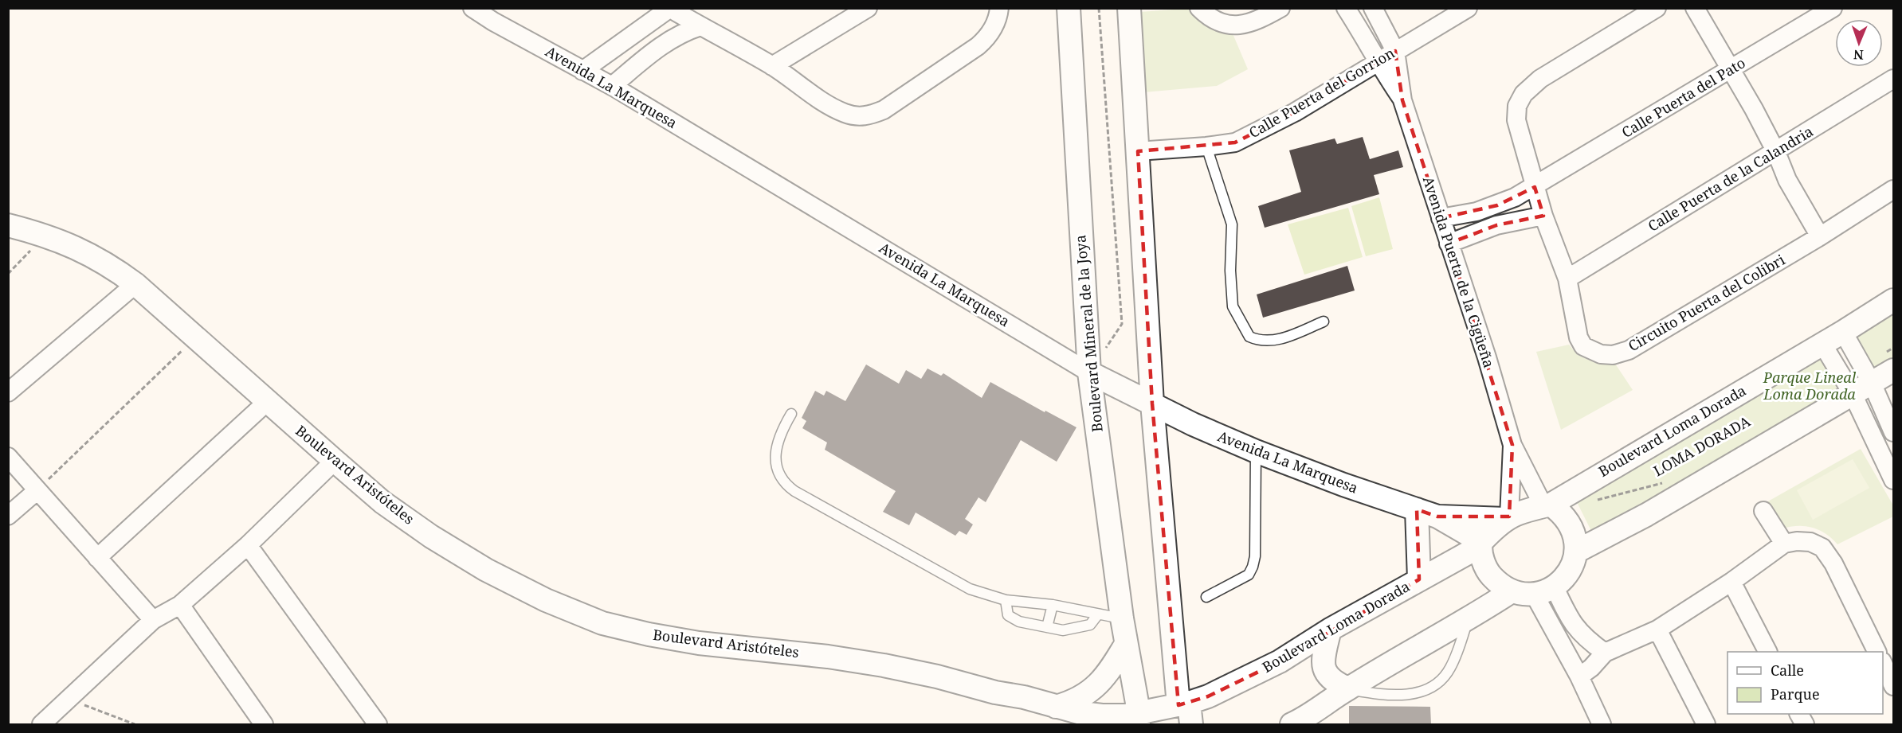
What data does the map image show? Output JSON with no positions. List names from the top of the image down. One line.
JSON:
{"streets":{"street":["Avenida La Marquesa","Calle Puerta del Gorrion","Calle Puerta del Pato","Calle Puerta de la Calandria","Avenida Puerta de la Cigüeña","Circuito Puerta del Colibri","Boulevard Mineral de la Joya","Boulevard Loma Dorada","Boulevard Aristóteles"],"path":["LOMA DORADA"]},"crossings":[["Avenida La Marquesa","Avenida Puerta de la Cigüeña"],["Avenida La Marquesa","Boulevard Mineral de la Joya"],["Avenida La Marquesa","Boulevard Loma Dorada"],["Calle Puerta del Gorrion","Avenida Puerta de la Cigüeña"],["Calle Puerta del Pato","Circuito Puerta del Colibri"],["Calle Puerta de la Calandria","Circuito Puerta del Colibri"],["Avenida Puerta de la Cigüeña","Boulevard Loma Dorada"],["Boulevard Mineral de la Joya","Boulevard Loma Dorada"],["Boulevard Mineral de la Joya","Boulevard Aristóteles"],["Boulevard Loma Dorada","Boulevard Aristóteles"]],"parks":["Parque Lineal Loma Dorada"],"legend":["Calle","Parque"],"north":"bottom"}
